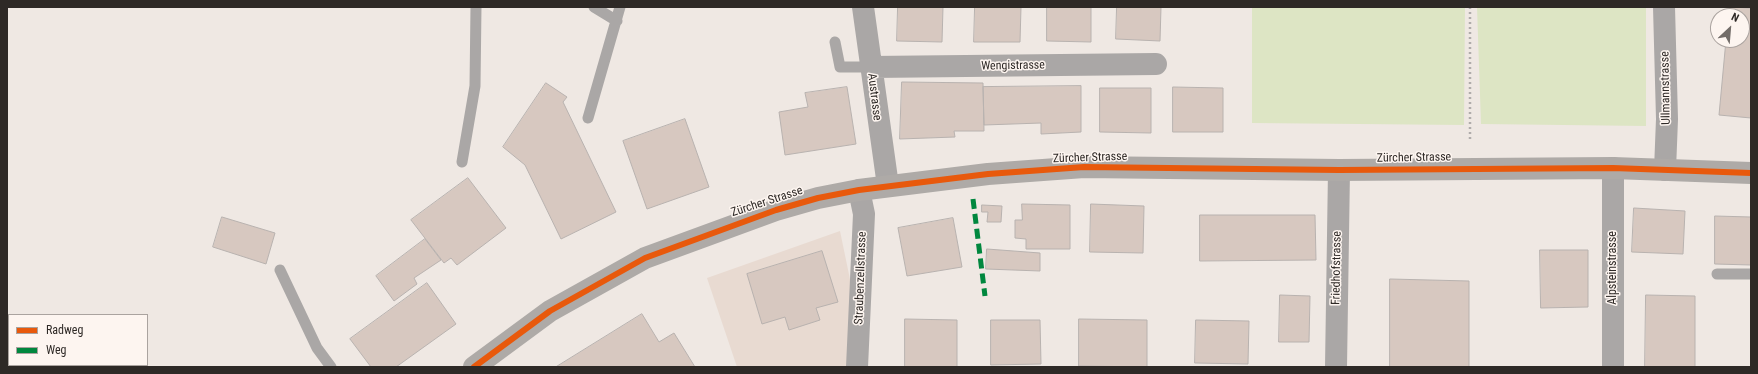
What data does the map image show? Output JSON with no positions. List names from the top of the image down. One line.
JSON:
{"streets":{"main road":["Zürcher Strasse"],"street":["Wengistrasse","Ullmannstrasse","Austrasse","Friedhofstrasse","Alpsteinstrasse","Straubenzellstrasse"]},"crossings":[["Wengistrasse","Austrasse"],["Ullmannstrasse","Zürcher Strasse"],["Austrasse","Zürcher Strasse"],["Zürcher Strasse","Friedhofstrasse"],["Zürcher Strasse","Alpsteinstrasse"],["Zürcher Strasse","Straubenzellstrasse"]],"legend":["Radweg","Weg"],"north":"top right"}
